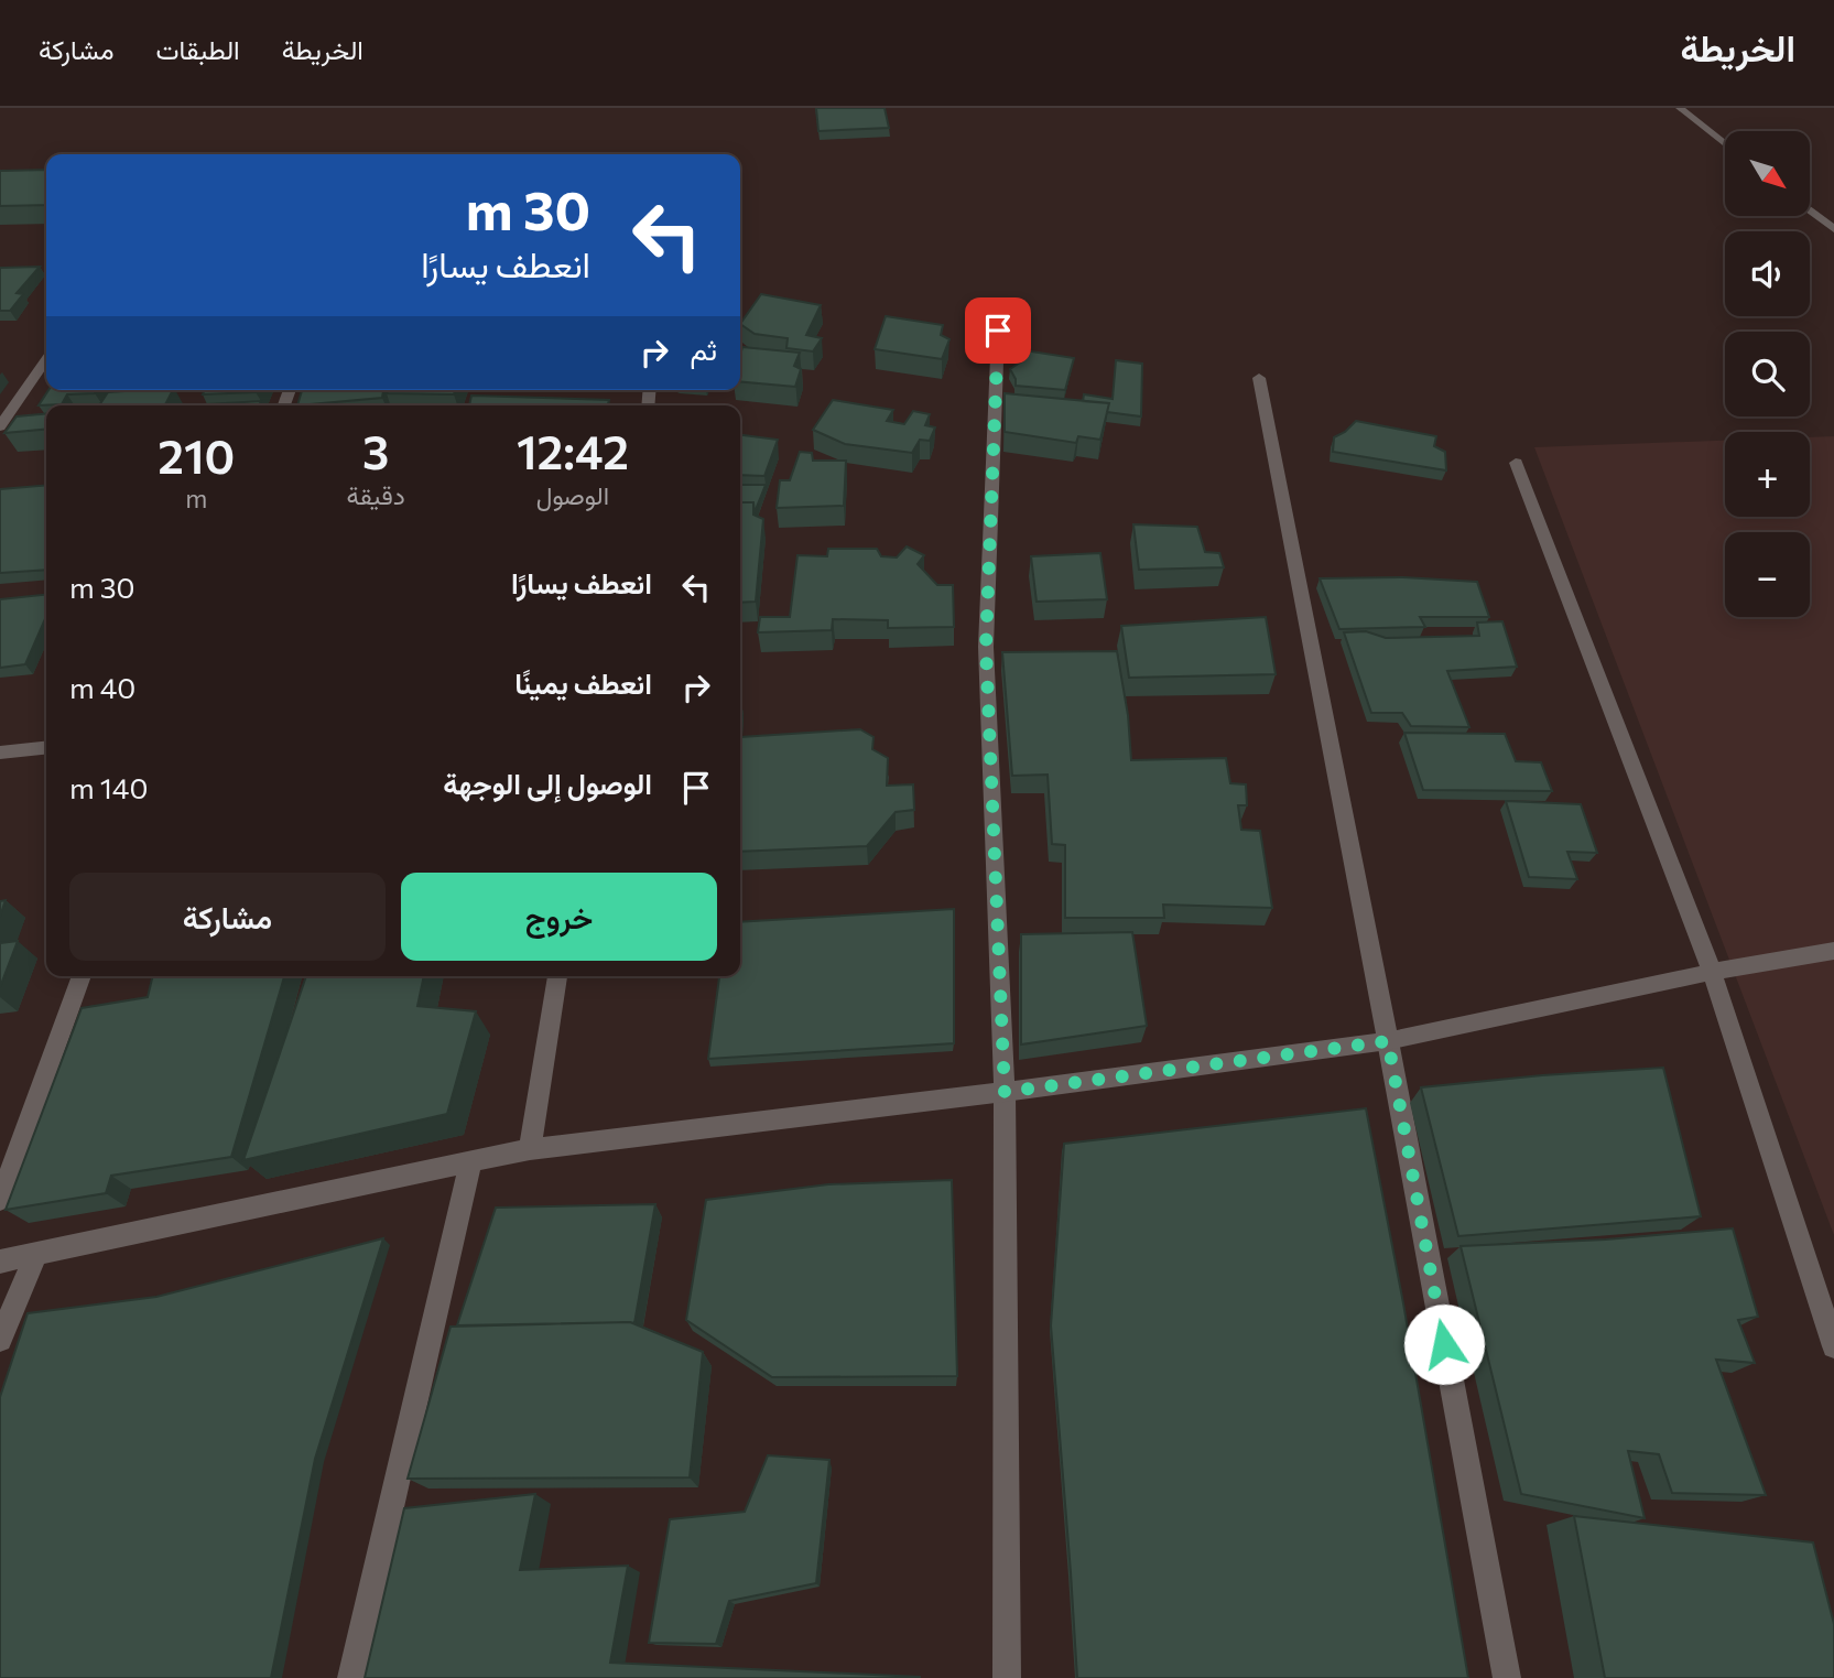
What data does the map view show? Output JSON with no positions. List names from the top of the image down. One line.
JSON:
{"north":"bottom right","page":{"header":"الخريطة","nav":["الخريطة","الطبقات","مشاركة"],"map_buttons":["+","−"],"turn":["30 m","انعطف يسارًا"],"then":"ثم","eta":["12:42","الوصول","3","دقيقة","210","m"],"list":[{"name":"انعطف يسارًا","value":"30 m"},{"name":"انعطف يمينًا","value":"40 m"},{"name":"الوصول إلى الوجهة","value":"140 m"}],"buttons":["خروج","مشاركة"]}}
